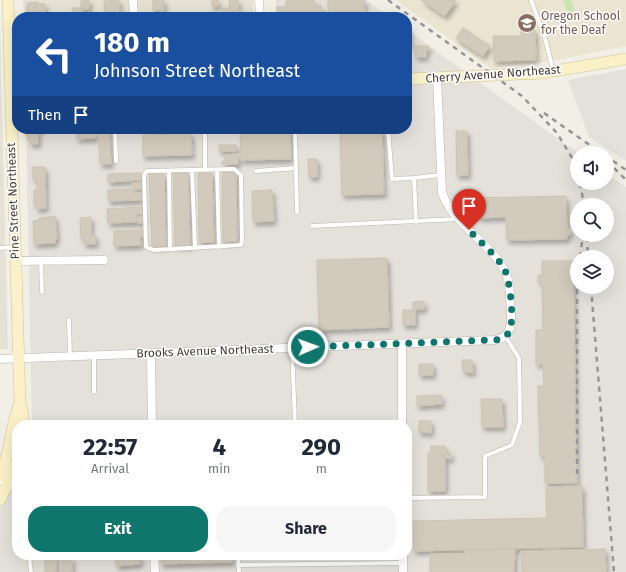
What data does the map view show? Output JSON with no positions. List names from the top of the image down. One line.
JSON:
{"streets":{"main road":["Cherry Avenue Northeast","Pine Street Northeast"],"street":["Brooks Avenue Northeast"]},"crossings":[["Pine Street Northeast","Brooks Avenue Northeast"]],"places":{"school or university":["Oregon School for the Deaf"]},"page":{"turn":["180 m","Johnson Street Northeast"],"then":"Then","eta":["22:57","Arrival","4","min","290","m"],"buttons":["Exit","Share"]}}
